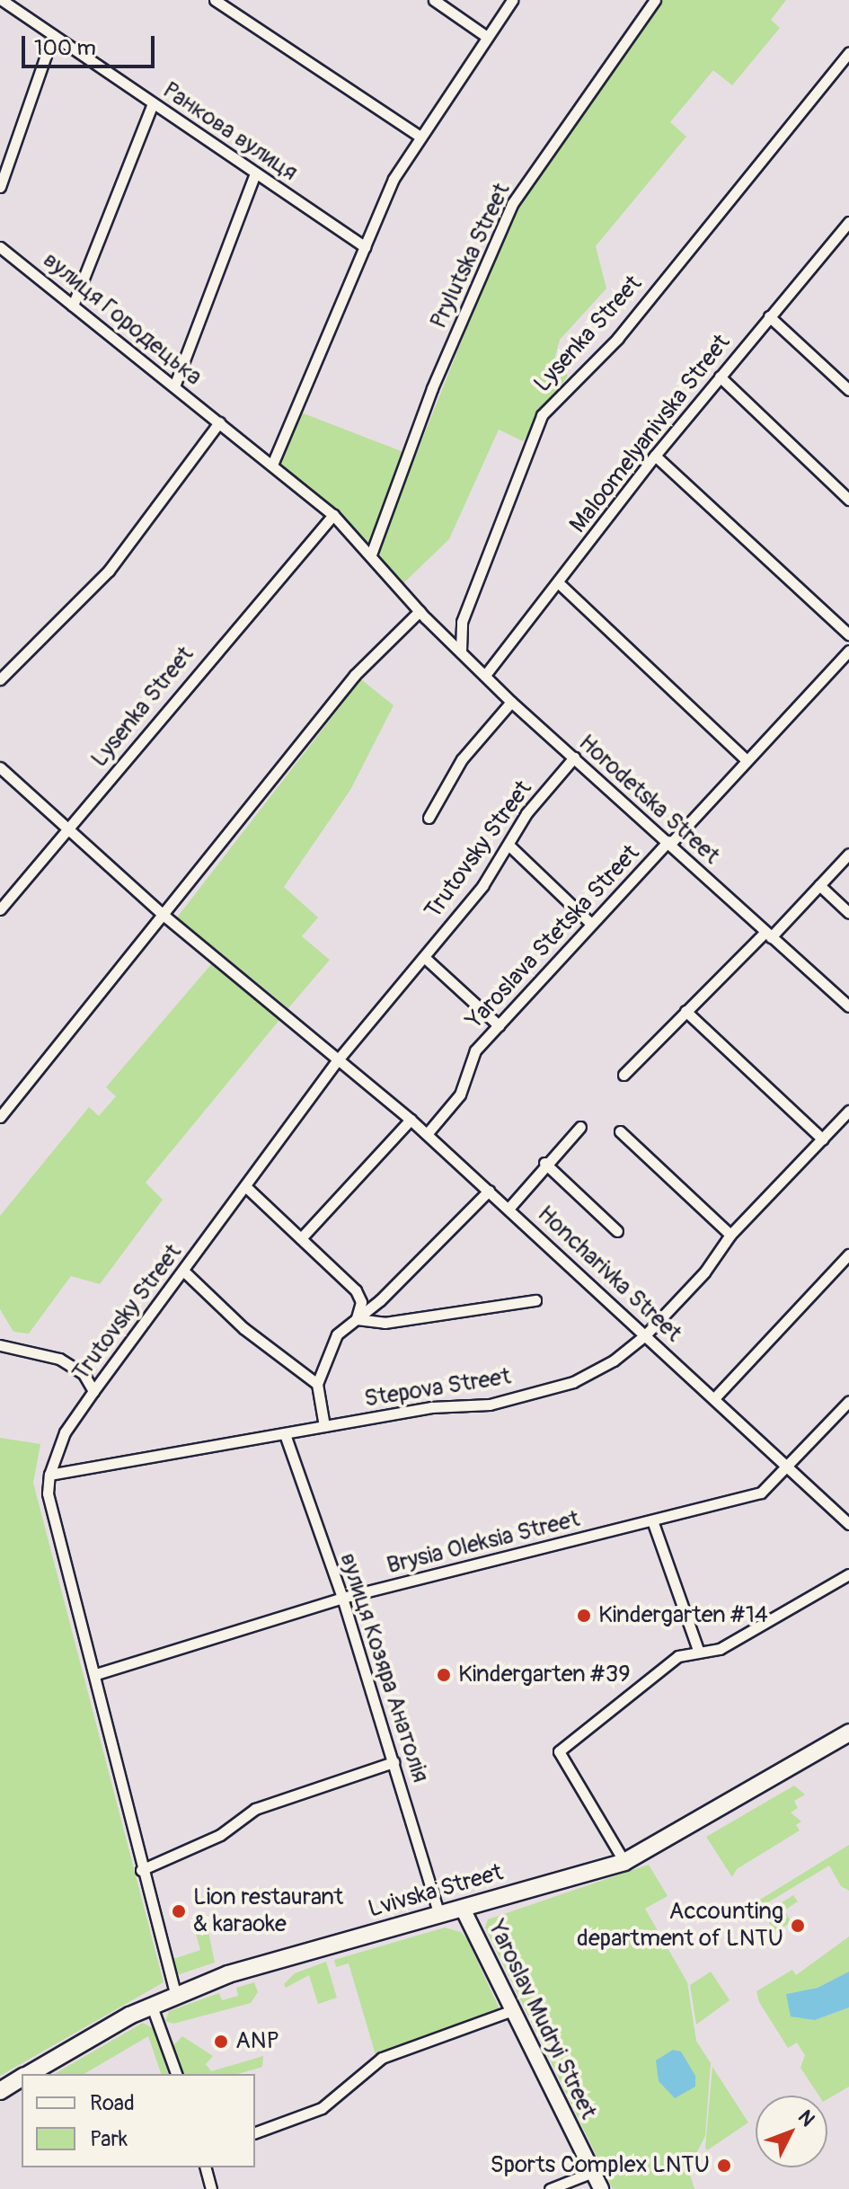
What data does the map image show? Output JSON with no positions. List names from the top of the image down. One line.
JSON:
{"streets":{"main road":["Lvivska Street","Yaroslav Mudryi Street"],"street":["Ранкова вулиця","Prylutska Street","вулиця Городецька","Lysenka Street","Maloomelyanivska Street","Horodetska Street","Trutovsky Street","Yaroslava Stetska Street","Honcharivka Street","Stepova Street","Brysia Oleksia Street","вулиця Козяра Анатолія"]},"crossings":[["Prylutska Street","Horodetska Street"],["вулиця Городецька","Lysenka Street"],["вулиця Городецька","Horodetska Street"],["Lysenka Street","Horodetska Street"],["Maloomelyanivska Street","Horodetska Street"],["Horodetska Street","Trutovsky Street"],["Horodetska Street","Yaroslava Stetska Street"],["Trutovsky Street","Honcharivka Street"],["Trutovsky Street","Stepova Street"],["Trutovsky Street","Brysia Oleksia Street"],["Trutovsky Street","Lvivska Street"],["Yaroslava Stetska Street","Honcharivka Street"],["Honcharivka Street","Stepova Street"],["Honcharivka Street","Brysia Oleksia Street"],["Stepova Street","вулиця Козяра Анатолія"],["Brysia Oleksia Street","вулиця Козяра Анатолія"],["вулиця Козяра Анатолія","Lvivska Street"],["Lvivska Street","Yaroslav Mudryi Street"]],"places":["Kindergarten #14","Kindergarten #39","Lion restaurant & karaoke","Accounting department of LNTU","ANP","Sports Complex LNTU"],"legend":["Road","Park"],"scale_bar":"100 m","north":"top right"}
